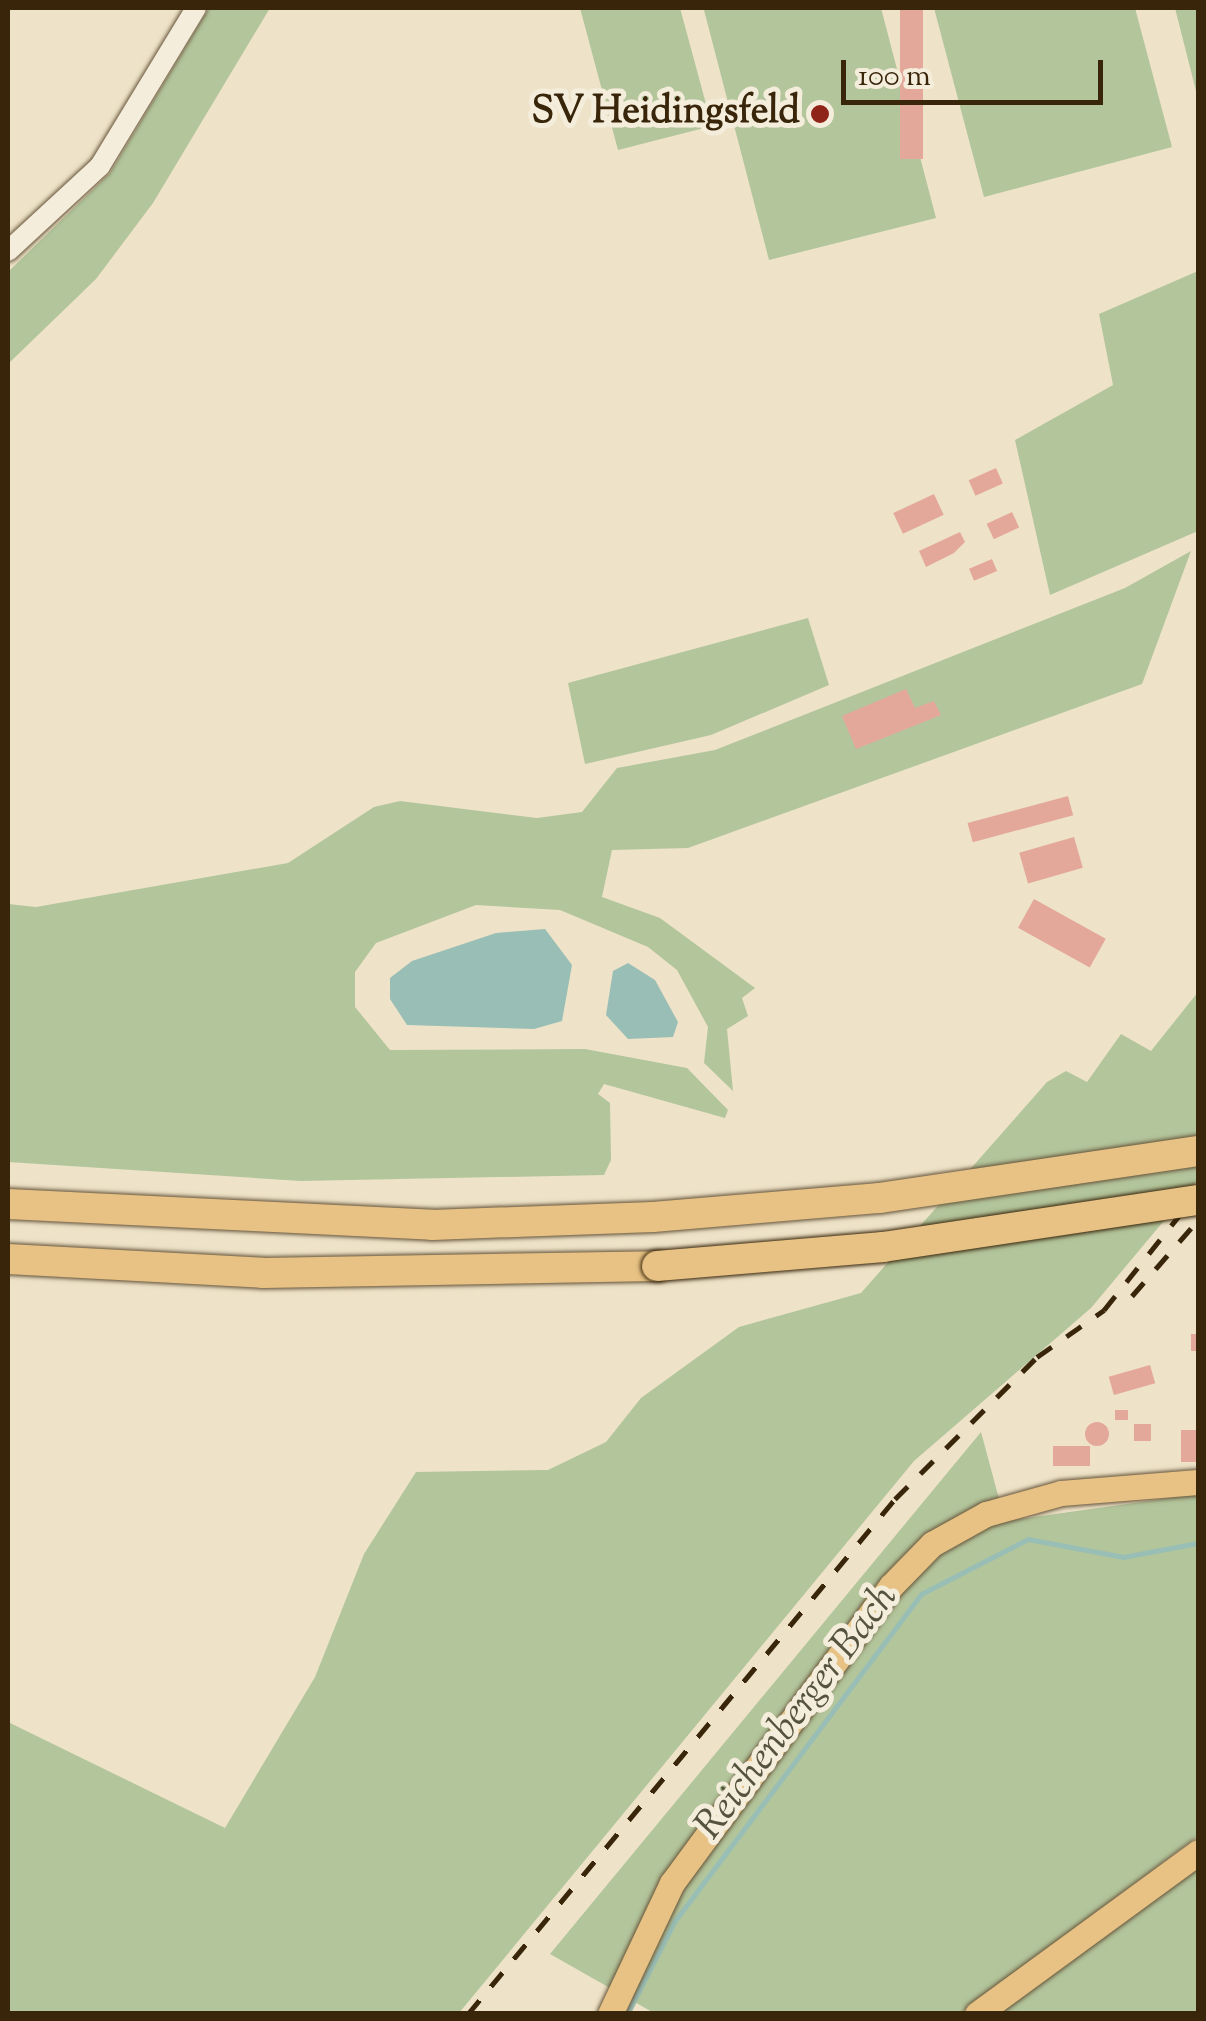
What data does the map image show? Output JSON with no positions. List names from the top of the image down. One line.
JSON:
{"water":["Reichenberger Bach"],"places":["SV Heidingsfeld"],"scale_bar":"100 m"}
